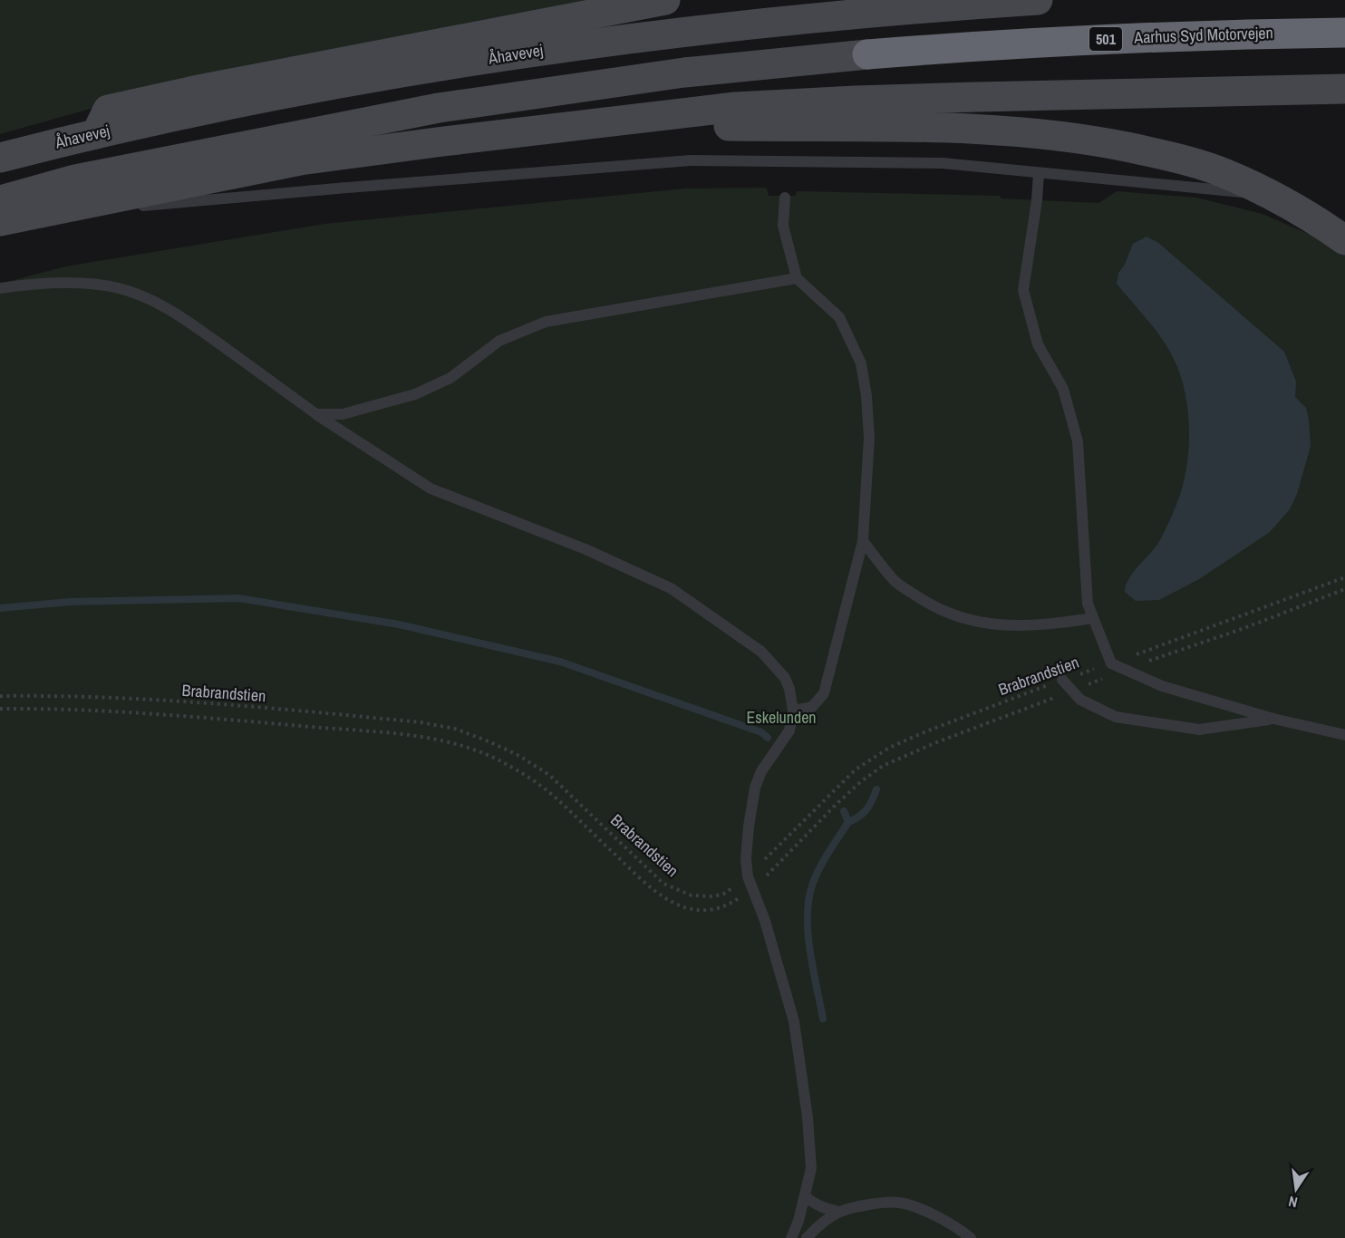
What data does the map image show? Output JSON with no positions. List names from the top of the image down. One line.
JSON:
{"streets":{"highway":["Aarhus Syd Motorvejen","501"],"main road":["Åhavevej"],"path":["Brabrandstien"]},"parks":["Eskelunden"],"north":"bottom"}
